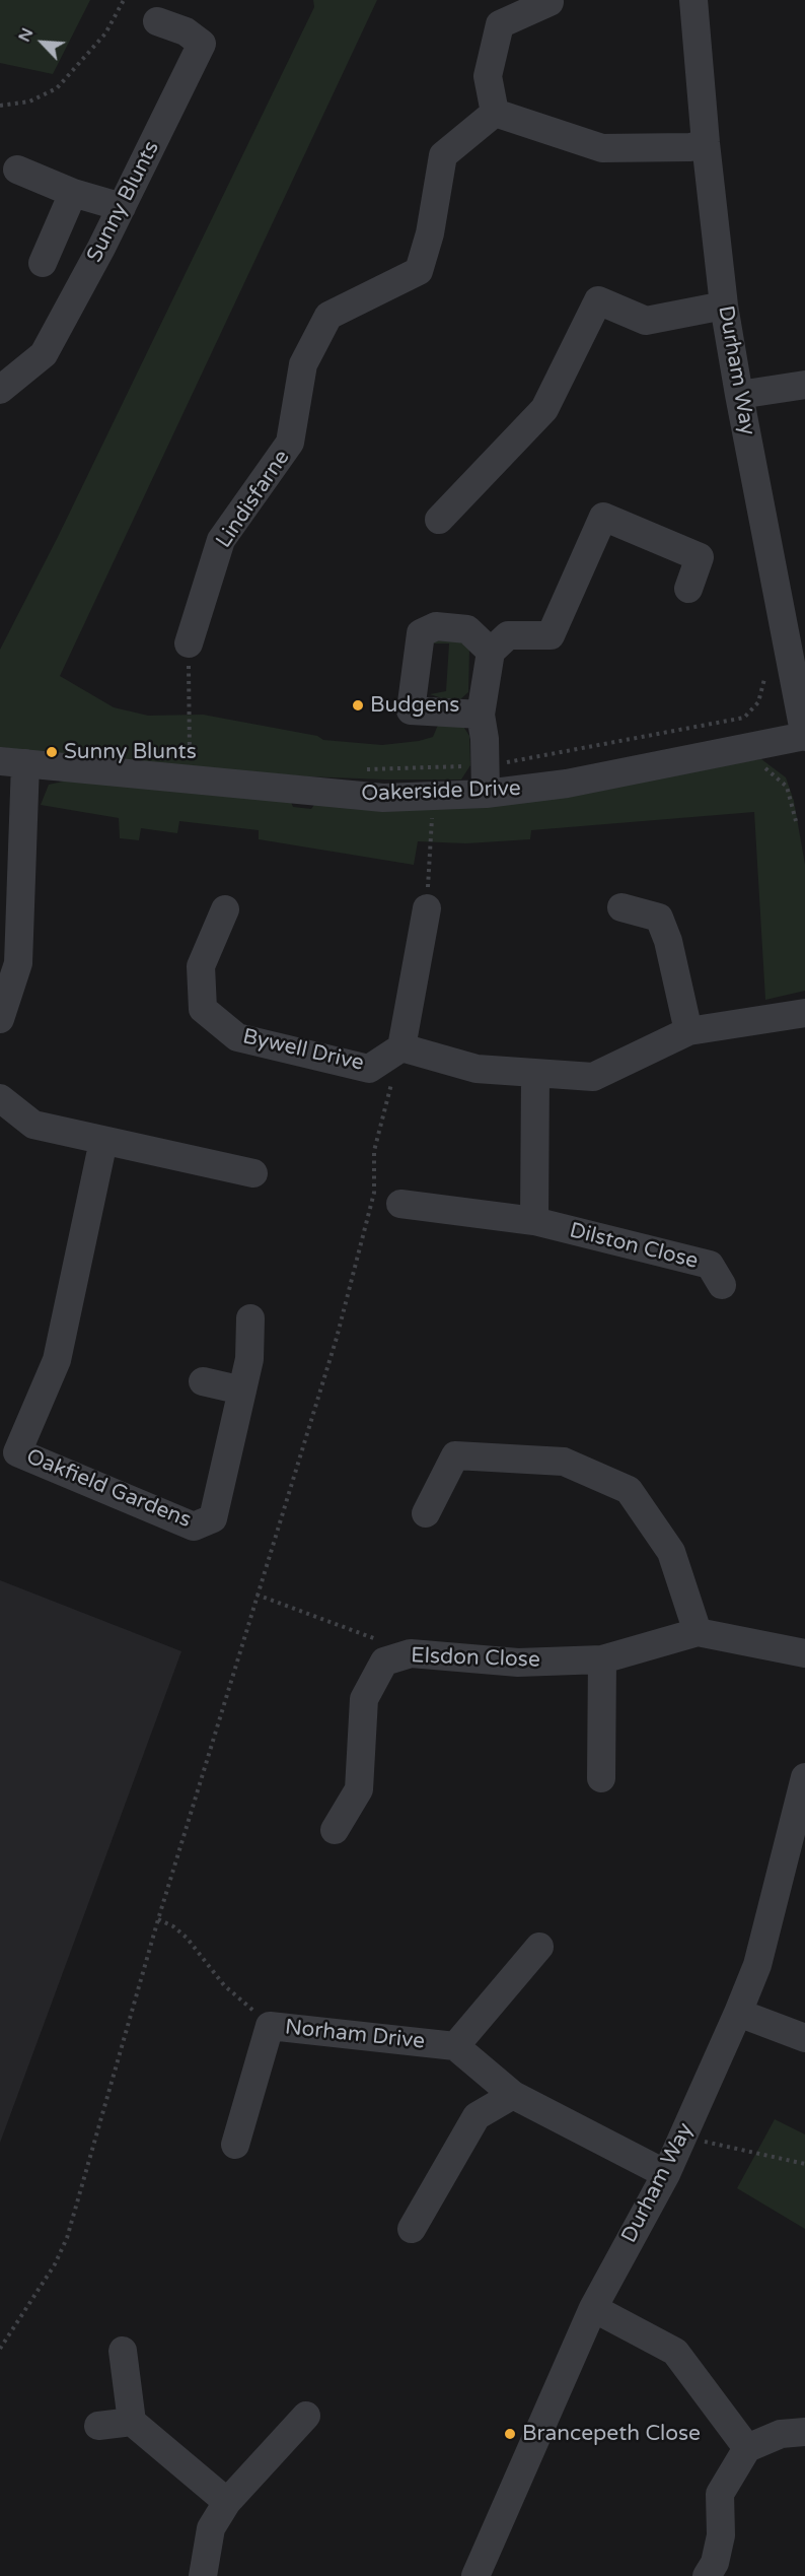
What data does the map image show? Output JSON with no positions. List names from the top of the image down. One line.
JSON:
{"streets":{"street":["Sunny Blunts","Durham Way","Lindisfarne","Oakerside Drive","Bywell Drive","Dilston Close","Oakfield Gardens","Elsdon Close","Norham Drive"]},"crossings":[["Durham Way","Oakerside Drive"],["Durham Way","Norham Drive"]],"places":["Budgens","Sunny Blunts","Brancepeth Close"],"north":"top left"}
